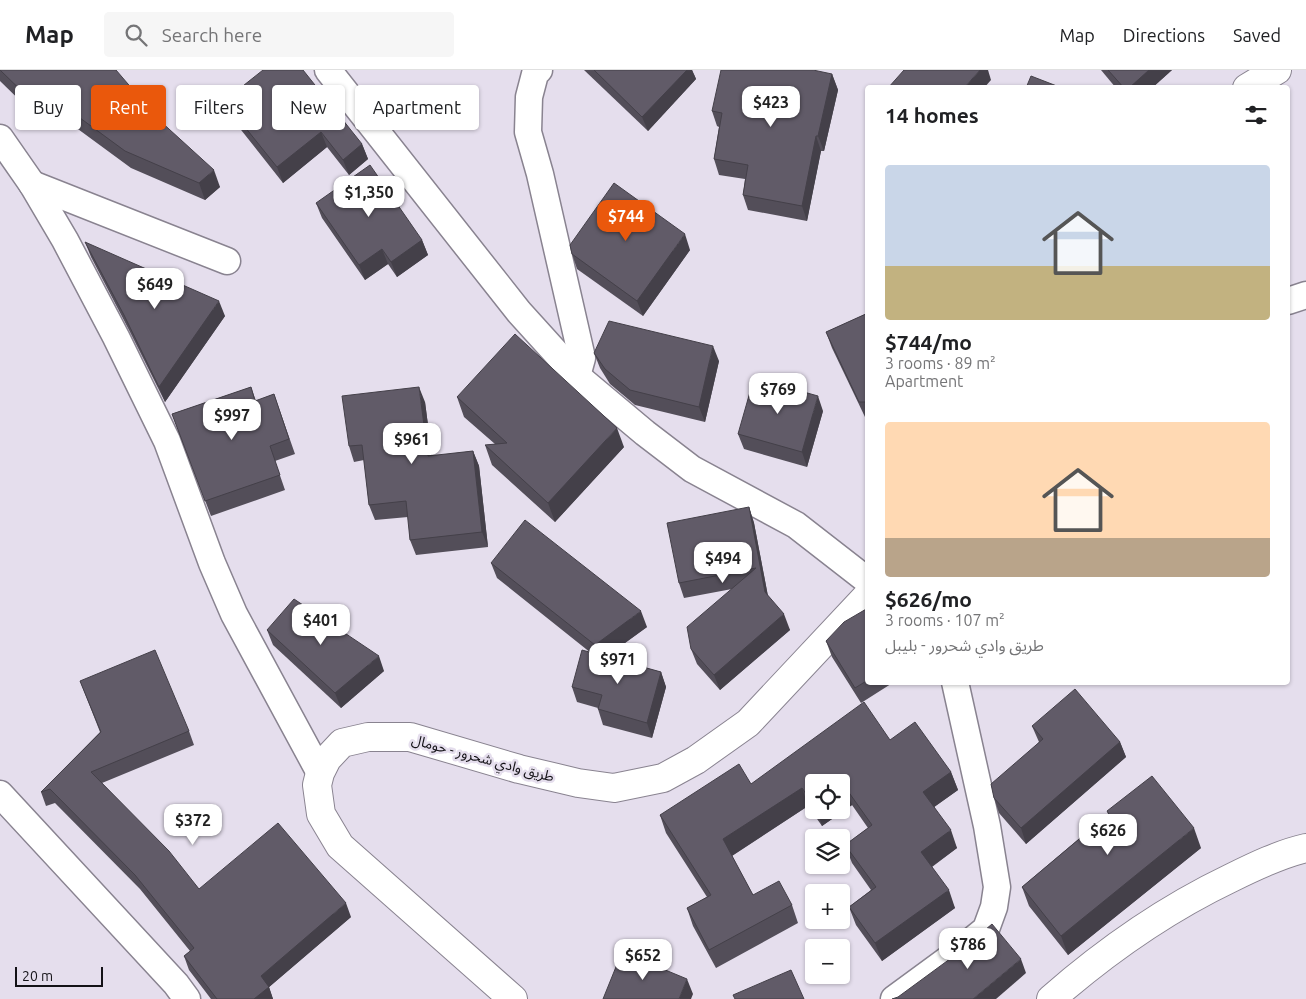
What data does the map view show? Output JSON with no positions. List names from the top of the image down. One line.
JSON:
{"streets":{"main road":["طريق وادي شحرور - حومال"]},"scale_bar":"20 m","page":{"header":"Map","search":"Search here","nav":["Map","Directions","Saved"],"chip":["Buy","Rent","Filters","New","Apartment"],"heading":"14 homes","price":["$423","$1,350","$744","$649","$769","$997","$961","$494","$401","$971","$372","$626","$786","$652"],"list":[{"name":"$744/mo","note":"3 rooms · 89 m² · Apartment"},{"name":"$626/mo","note":"3 rooms · 107 m² · طريق وادي شحرور - بليبل"}],"map_buttons":["+","−"],"scale":"20 m"}}
